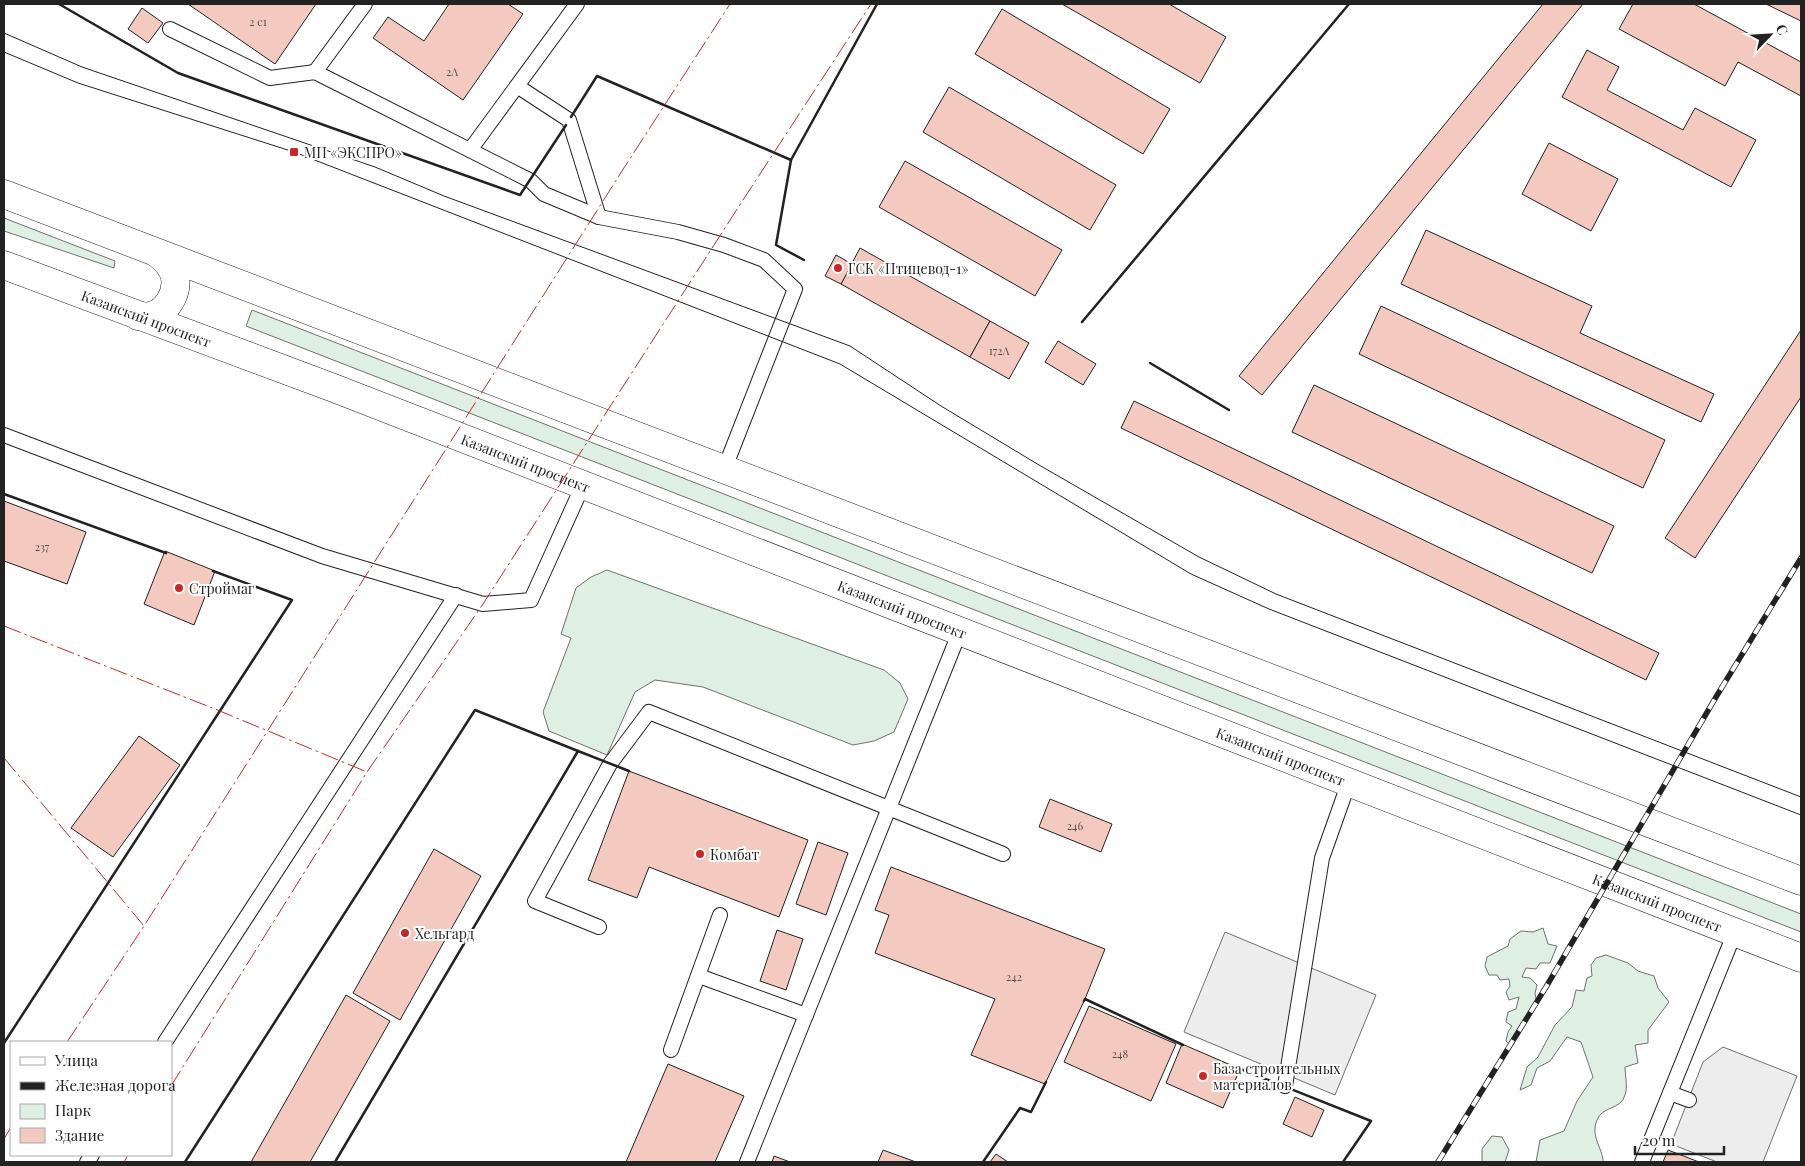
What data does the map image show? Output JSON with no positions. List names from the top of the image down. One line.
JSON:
{"streets":{"main road":["Казанский проспект"]},"places":{"transit":["МП «ЭКСПРО»"],"other":["ГСК «Птицевод-1»","Строймаг","Комбат","Хельгард","База строительных материалов"]},"house_numbers":["2 с1","2А","172А","237","246","242","248"],"legend":["Улица","Железная дорога","Парк","Здание"],"scale_bar":"20 m","north":"top right"}
